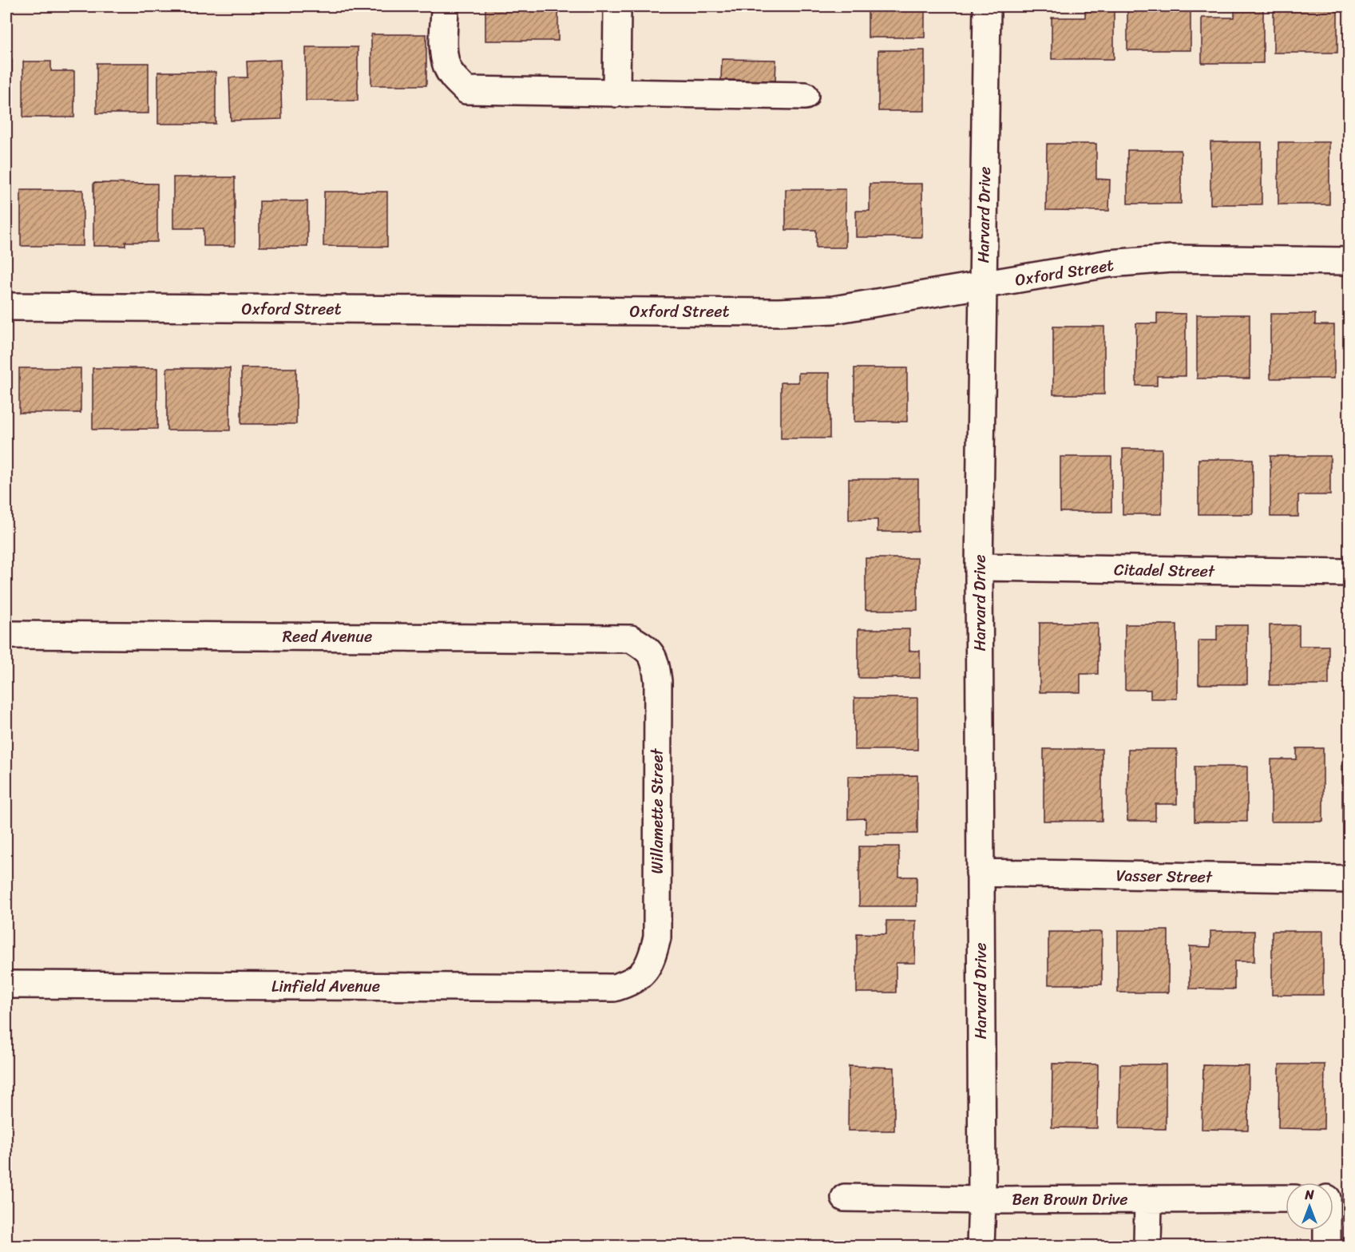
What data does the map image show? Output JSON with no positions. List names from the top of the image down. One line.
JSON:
{"streets":{"street":["Harvard Drive","Oxford Street","Citadel Street","Reed Avenue","Willamette Street","Vasser Street","Linfield Avenue","Ben Brown Drive"]},"crossings":[["Harvard Drive","Oxford Street"],["Harvard Drive","Citadel Street"],["Harvard Drive","Vasser Street"],["Harvard Drive","Ben Brown Drive"],["Reed Avenue","Willamette Street"],["Willamette Street","Linfield Avenue"]],"north":"top"}
